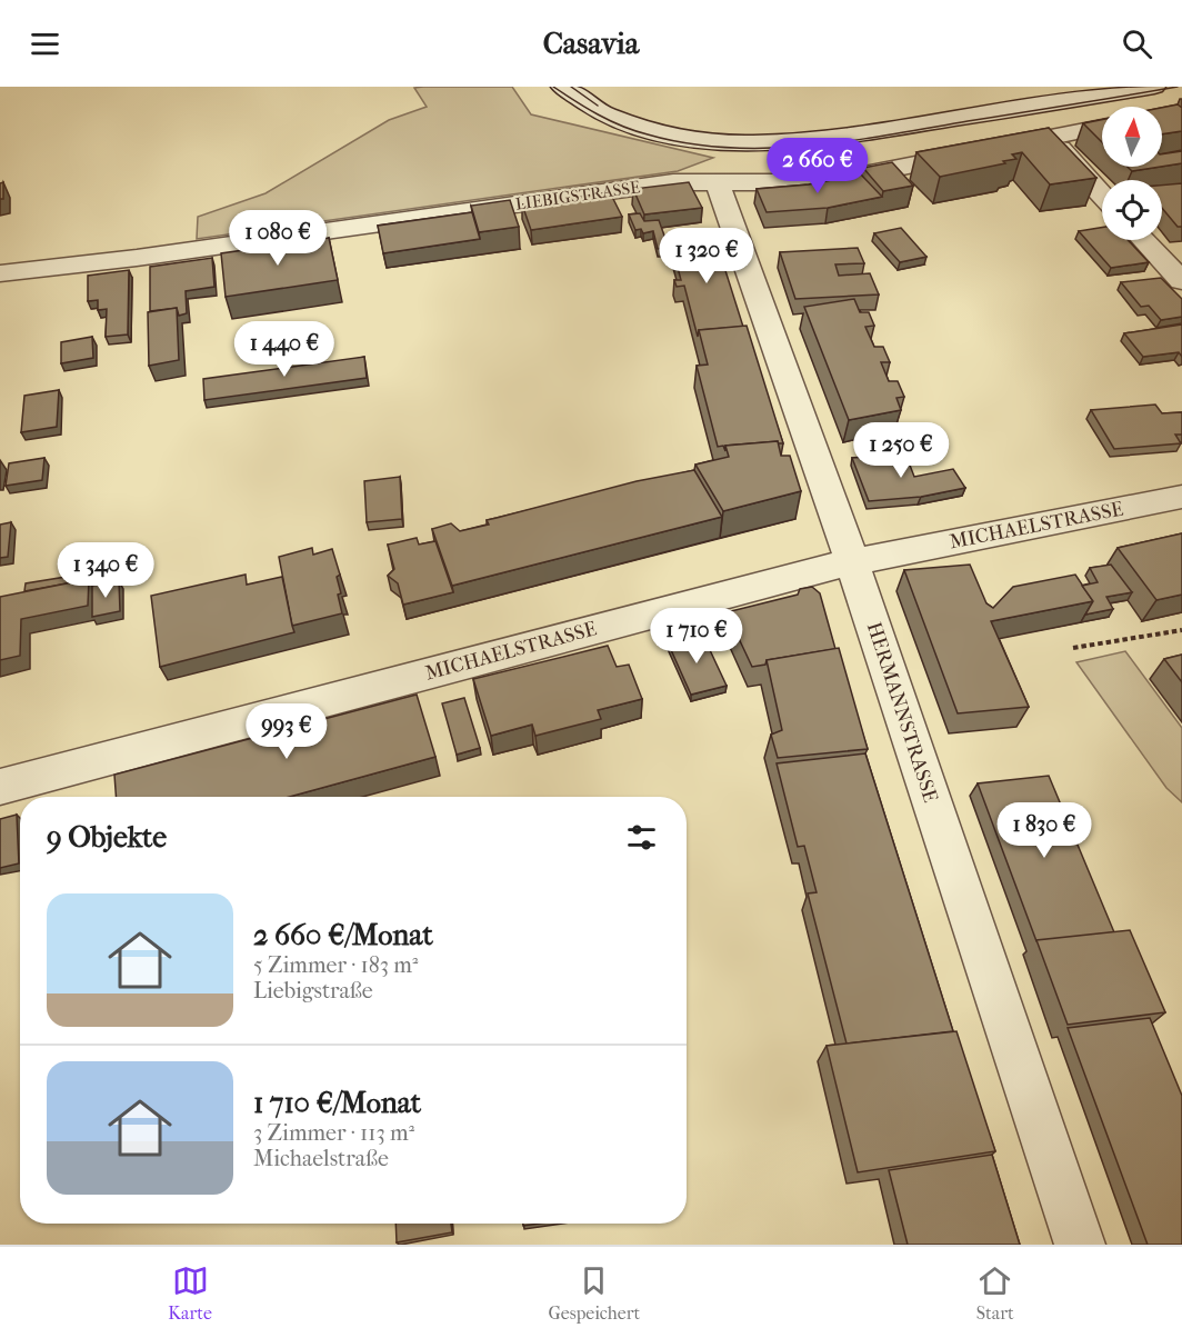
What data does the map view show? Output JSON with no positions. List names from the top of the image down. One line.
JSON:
{"streets":{"street":["LIEBIGSTRASSE","MICHAELSTRASSE","HERMANNSTRASSE"]},"crossings":[["LIEBIGSTRASSE","HERMANNSTRASSE"],["MICHAELSTRASSE","HERMANNSTRASSE"]],"north":"top","page":{"header":"Casavia","price":["2 660 €","1 080 €","1 320 €","1 440 €","1 250 €","1 340 €","1 710 €","993 €","1 830 €"],"heading":"9 Objekte","list":[{"name":"2 660 €/Monat","note":"5 Zimmer · 183 m² · Liebigstraße"},{"name":"1 710 €/Monat","note":"3 Zimmer · 113 m² · Michaelstraße"}],"tabs":["Karte","Gespeichert","Start"]}}
